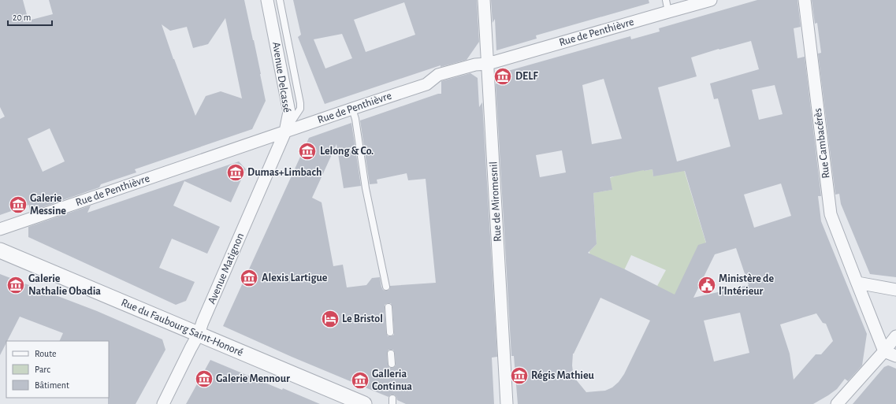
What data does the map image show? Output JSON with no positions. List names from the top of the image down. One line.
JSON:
{"streets":{"street":["Rue de Penthièvre","Avenue Delcassé","Rue Cambacérès","Rue de Miromesnil","Avenue Matignon","Rue du Faubourg Saint-Honoré"]},"crossings":[["Rue de Penthièvre","Avenue Delcassé"],["Rue de Penthièvre","Rue de Miromesnil"],["Rue de Penthièvre","Avenue Matignon"],["Avenue Delcassé","Avenue Matignon"],["Avenue Matignon","Rue du Faubourg Saint-Honoré"]],"places":{"museum":["DELF","Lelong & Co.","Dumas+Limbach","Galerie Messine","Alexis Lartigue","Galerie Nathalie Obadia","Régis Mathieu","Galerie Mennour","Galleria Continua"],"public building":["Ministère de l'Intérieur"],"hotel":["Le Bristol"]},"legend":["Route","Parc","Bâtiment"],"scale_bar":"20 m"}
